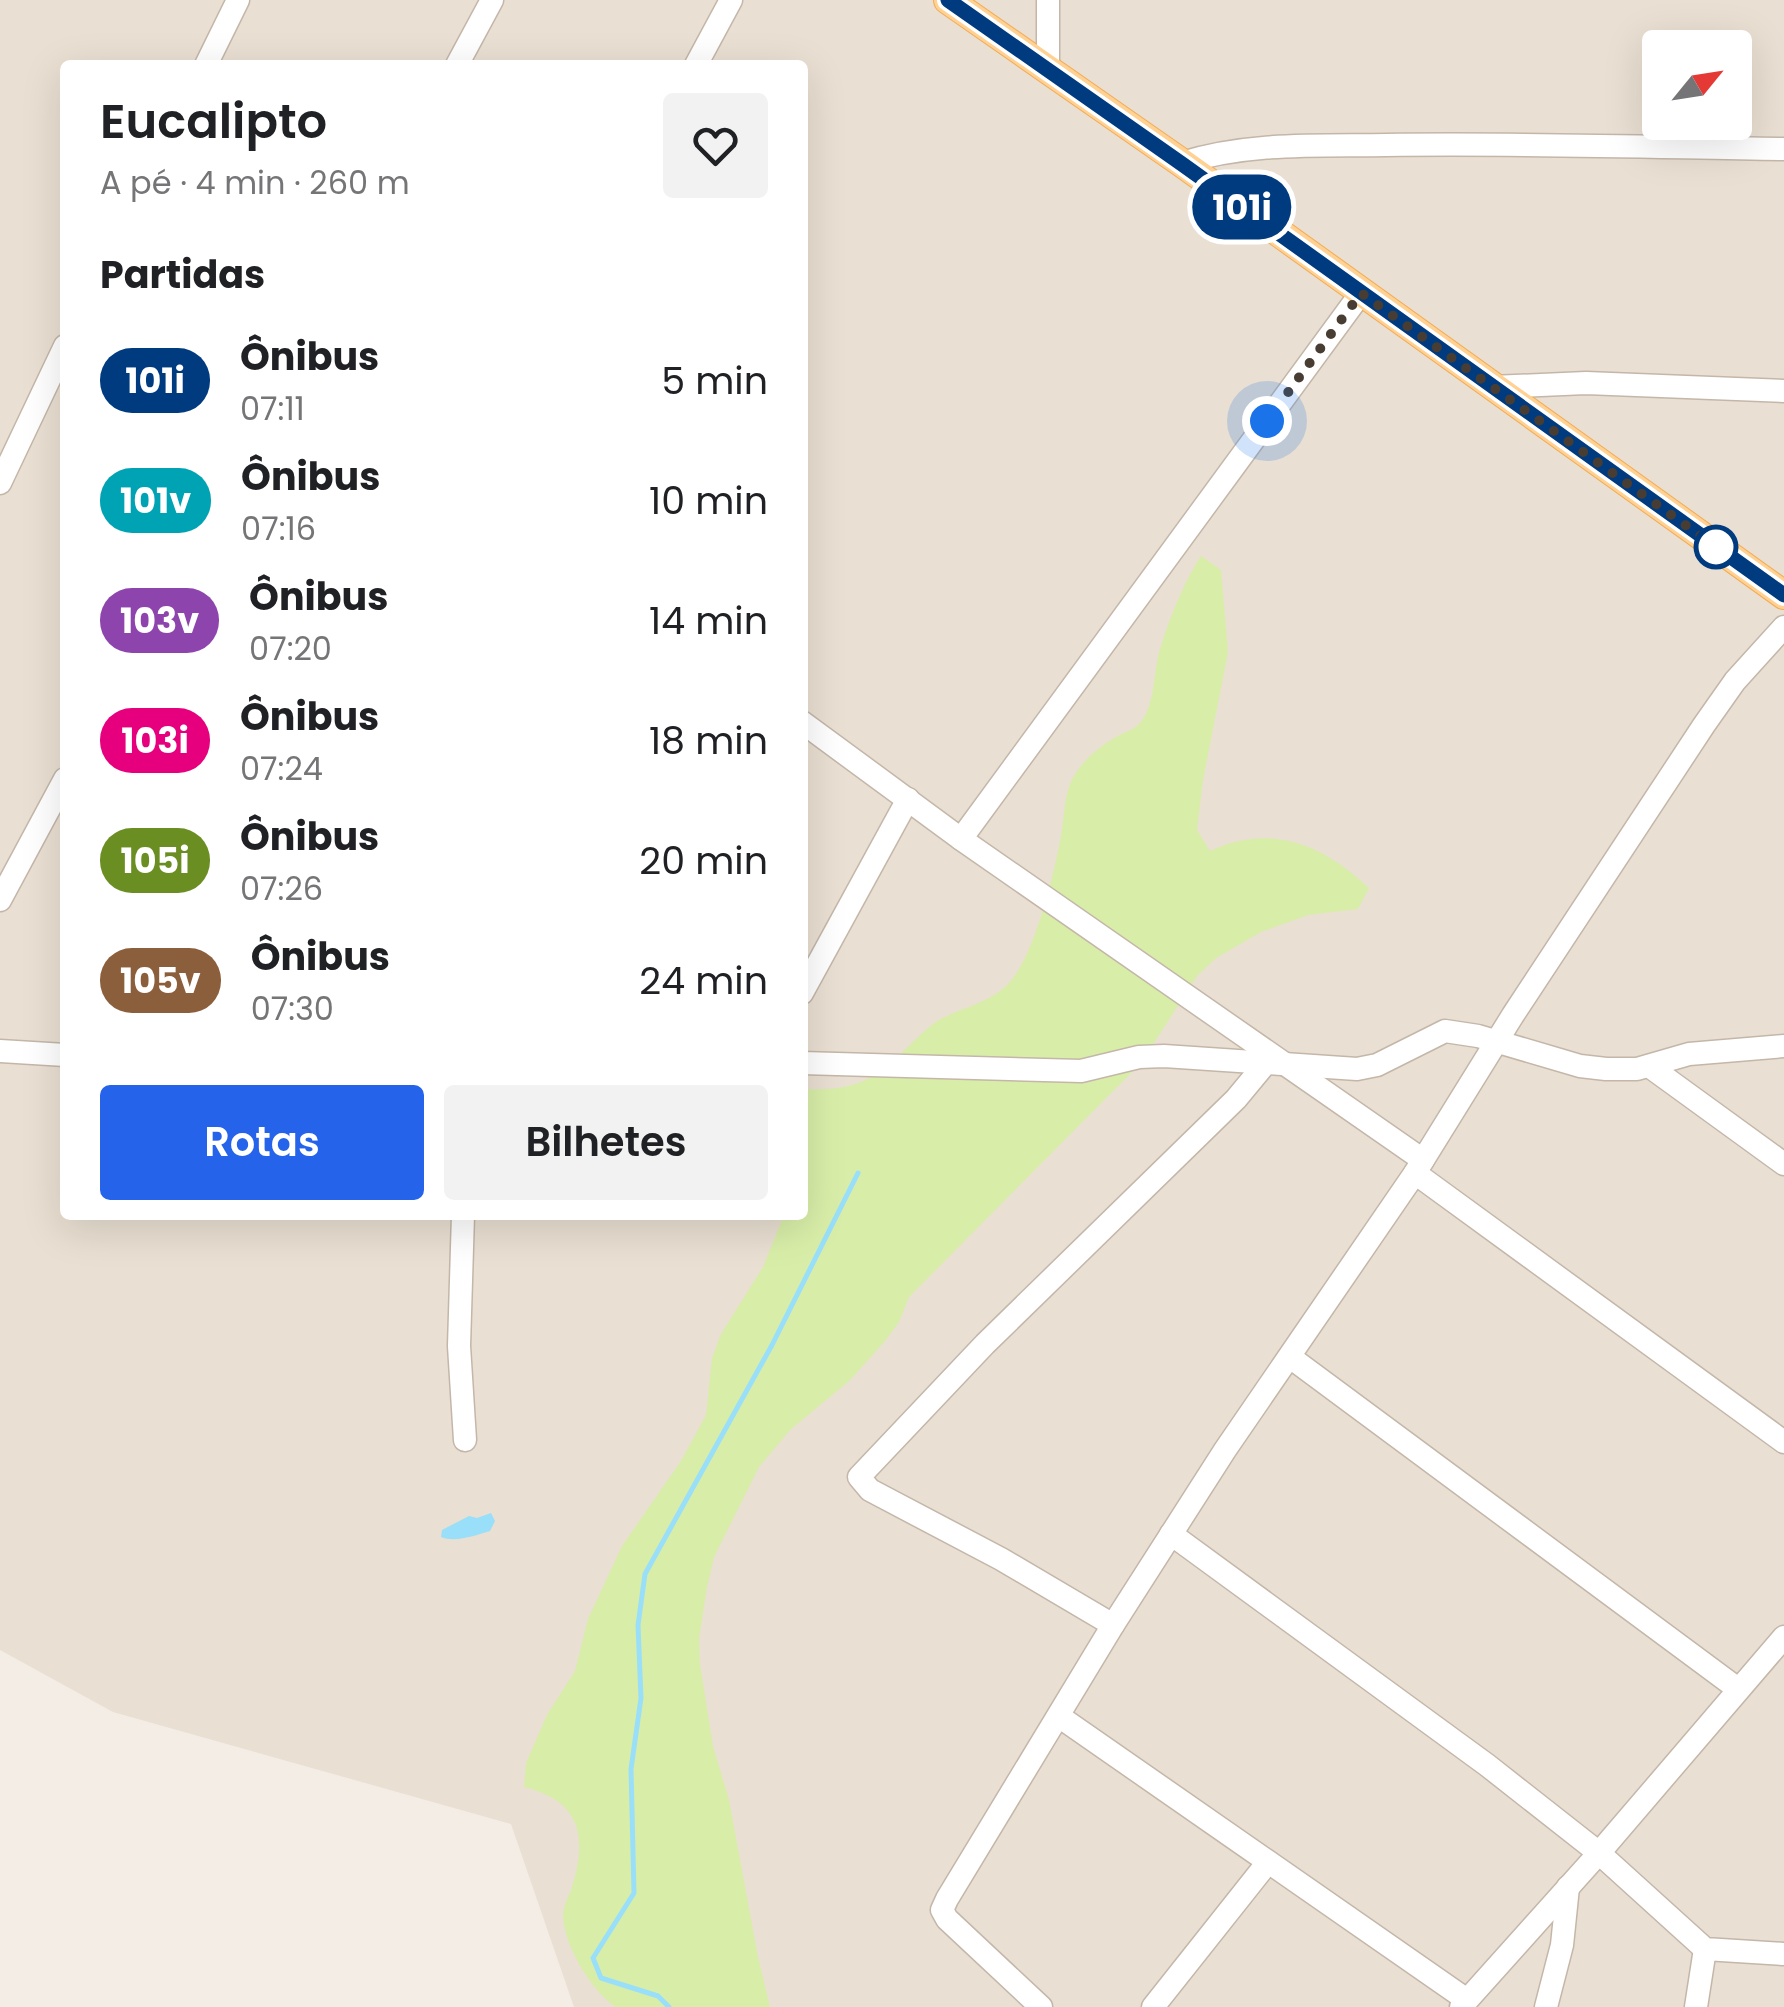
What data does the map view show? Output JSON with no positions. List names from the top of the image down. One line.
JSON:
{"lines":["bus line 101i"],"north":"top right","page":{"on_map":"101i","heading":[["Eucalipto","A pé · 4 min · 260 m"],"Partidas"],"list":[{"mark":"101i","name":"Ônibus","note":"07:11","value":"5 min"},{"mark":"101v","name":"Ônibus","note":"07:16","value":"10 min"},{"mark":"103v","name":"Ônibus","note":"07:20","value":"14 min"},{"mark":"103i","name":"Ônibus","note":"07:24","value":"18 min"},{"mark":"105i","name":"Ônibus","note":"07:26","value":"20 min"},{"mark":"105v","name":"Ônibus","note":"07:30","value":"24 min"}],"buttons":["Rotas","Bilhetes"]}}
